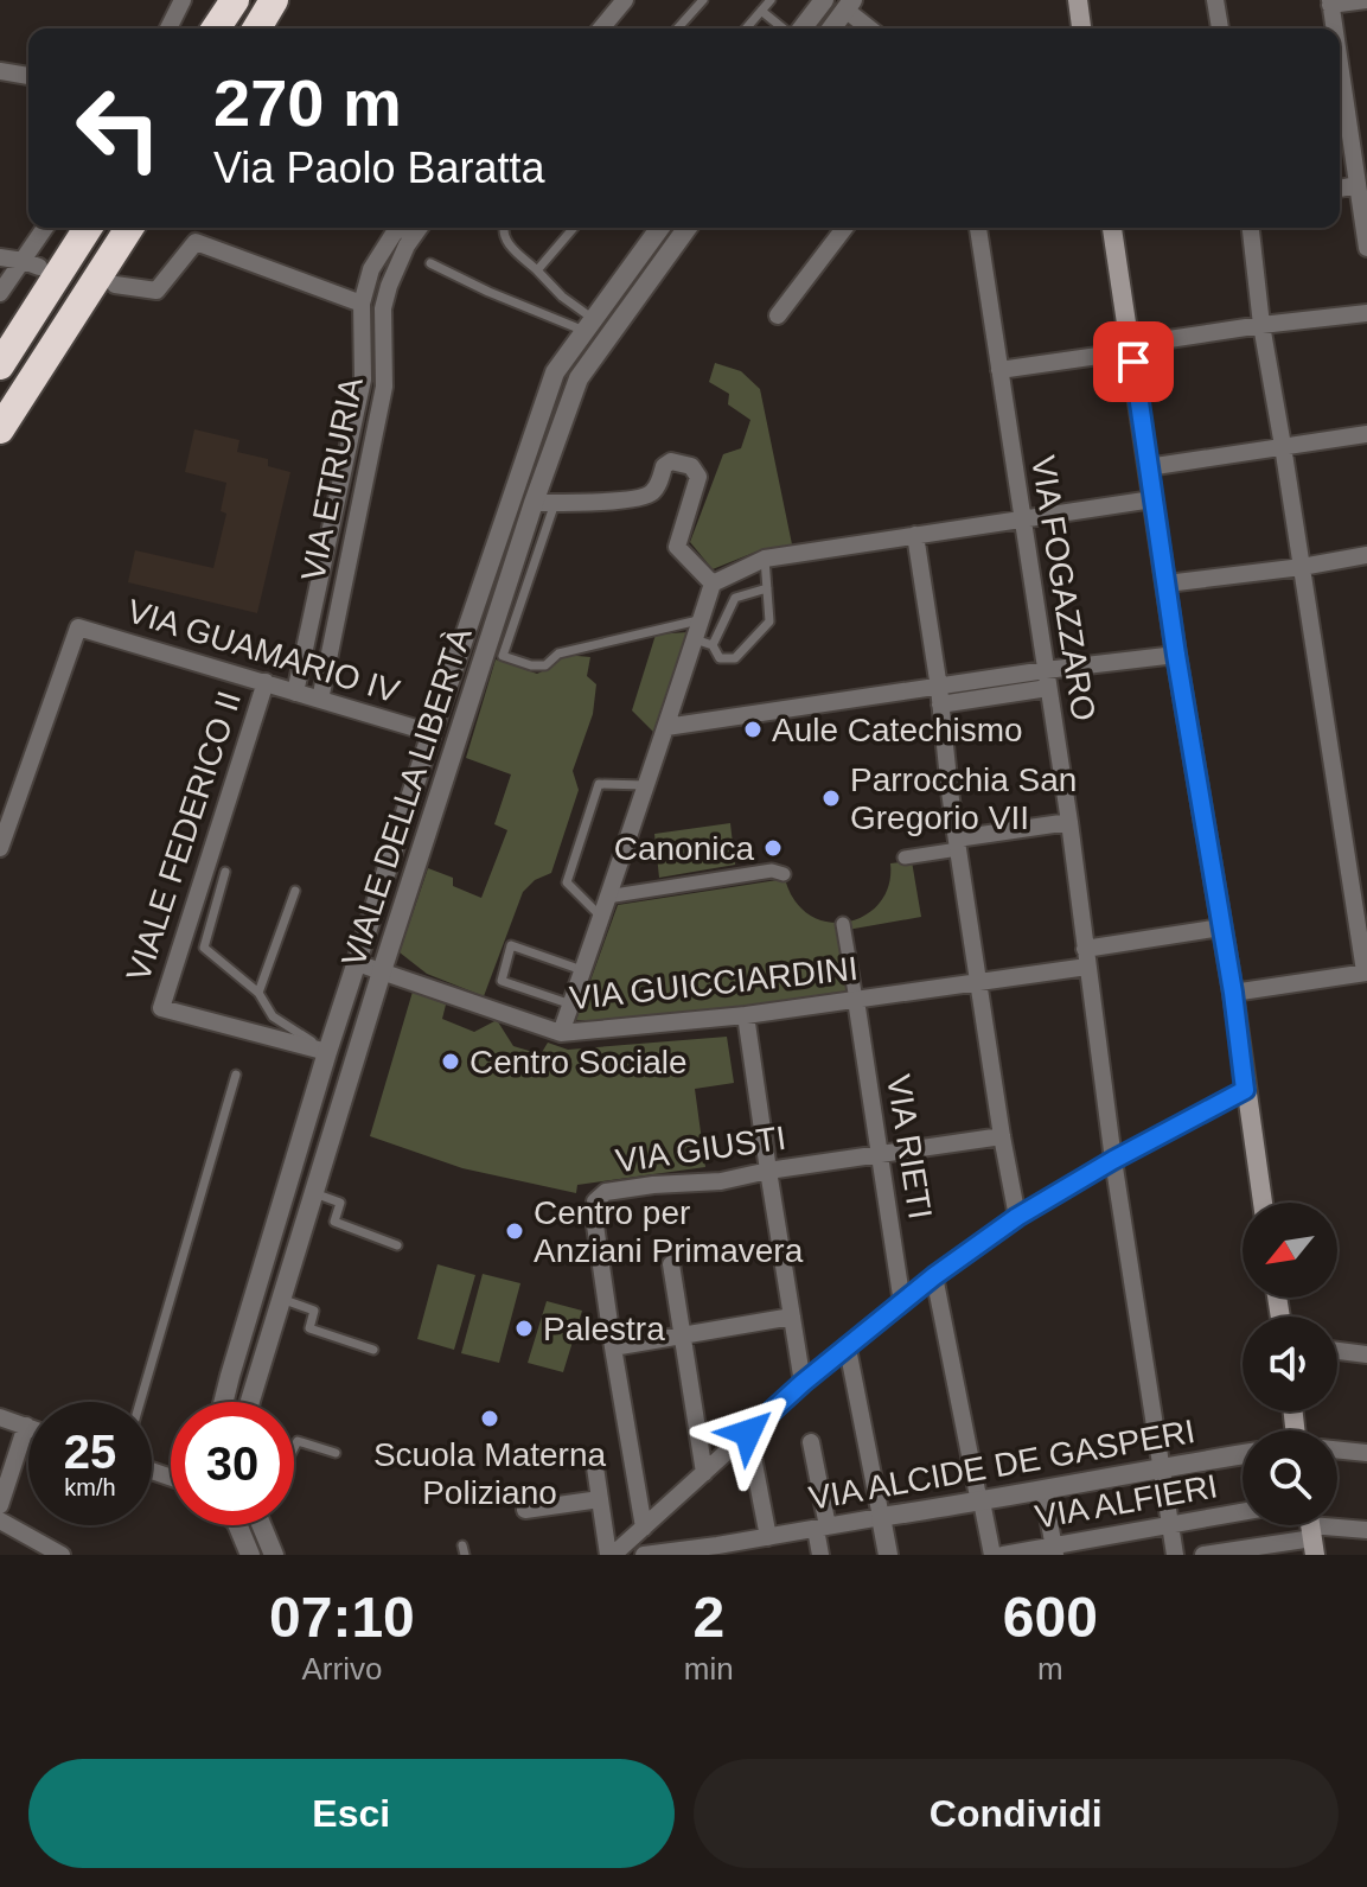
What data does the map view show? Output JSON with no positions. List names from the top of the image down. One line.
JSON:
{"streets":{"street":["VIA ETRURIA","VIA FOGAZZARO","VIA GUAMARIO IV","VIALE DELLA LIBERTÀ","VIALE FEDERICO II","VIA GUICCIARDINI","VIA RIETI","VIA GIUSTI","VIA ALCIDE DE GASPERI","VIA ALFIERI"]},"crossings":[["VIA ETRURIA","VIA GUAMARIO IV"],["VIA FOGAZZARO","VIA GUICCIARDINI"],["VIA FOGAZZARO","VIA ALCIDE DE GASPERI"],["VIA FOGAZZARO","VIA ALFIERI"],["VIA GUAMARIO IV","VIALE DELLA LIBERTÀ"],["VIA GUAMARIO IV","VIALE FEDERICO II"],["VIALE DELLA LIBERTÀ","VIALE FEDERICO II"],["VIALE DELLA LIBERTÀ","VIA GUICCIARDINI"],["VIA GUICCIARDINI","VIA RIETI"],["VIA RIETI","VIA GIUSTI"]],"places":["Aule Catechismo","Parrocchia San Gregorio VII","Canonica","Centro Sociale","Centro per Anziani Primavera","Palestra","Scuola Materna Poliziano"],"north":"bottom left","page":{"turn":["270 m","Via Paolo Baratta"],"speed":"25 km/h","limit":"30","eta":["07:10","Arrivo","2","min","600","m"],"buttons":["Esci","Condividi"]}}
